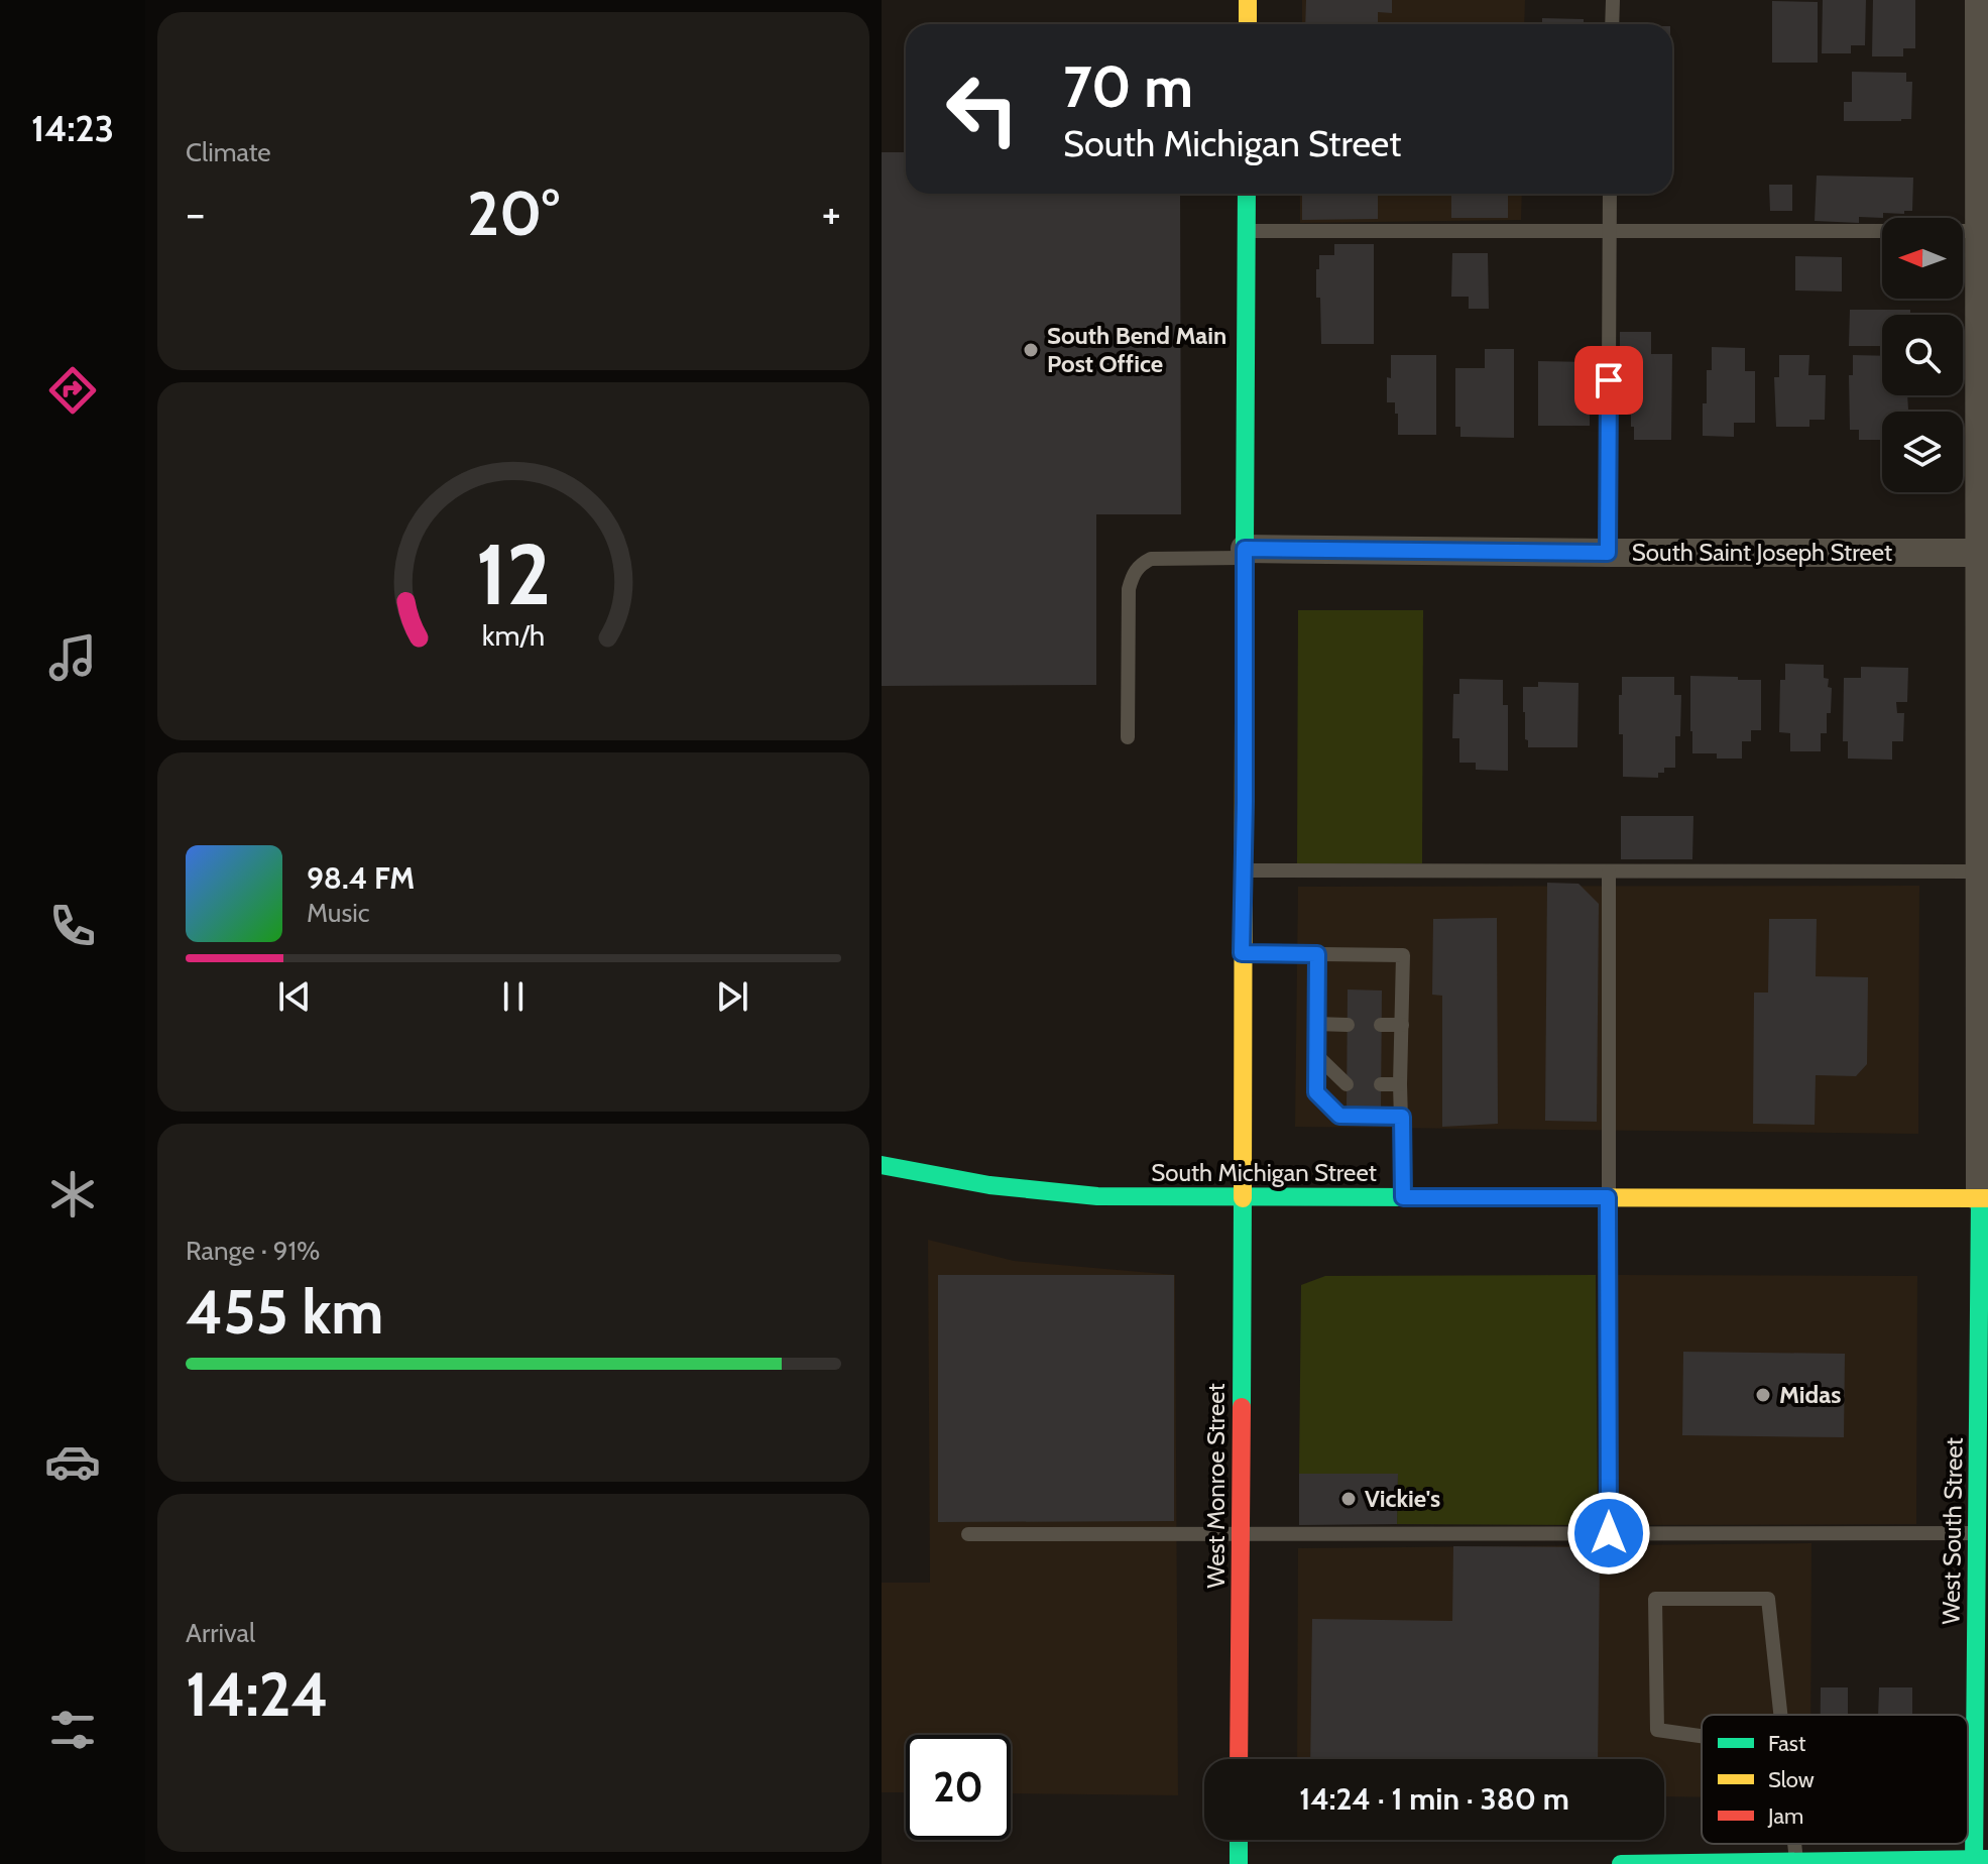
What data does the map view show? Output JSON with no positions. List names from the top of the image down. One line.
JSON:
{"streets":{"main road":["South Michigan Street","West Monroe Street","West South Street"],"street":["South Saint Joseph Street"]},"crossings":[["South Saint Joseph Street","West Monroe Street"],["South Michigan Street","West Monroe Street"],["South Michigan Street","West South Street"]],"places":["South Bend Main Post Office","Midas","Vickie's"],"legend":["Fast","Slow","Jam"],"north":"left","page":{"tabs":"14:23","tile":["Climate",["Range · 91%","455 km"],["Arrival","14:24"]],"turn":["70 m","South Michigan Street"],"heat":["−","20°","+"],"song":["98.4 FM","Music"],"limit":"20","trip":"14:24 · 1 min · 380 m","gauge":["12","km/h"]}}
